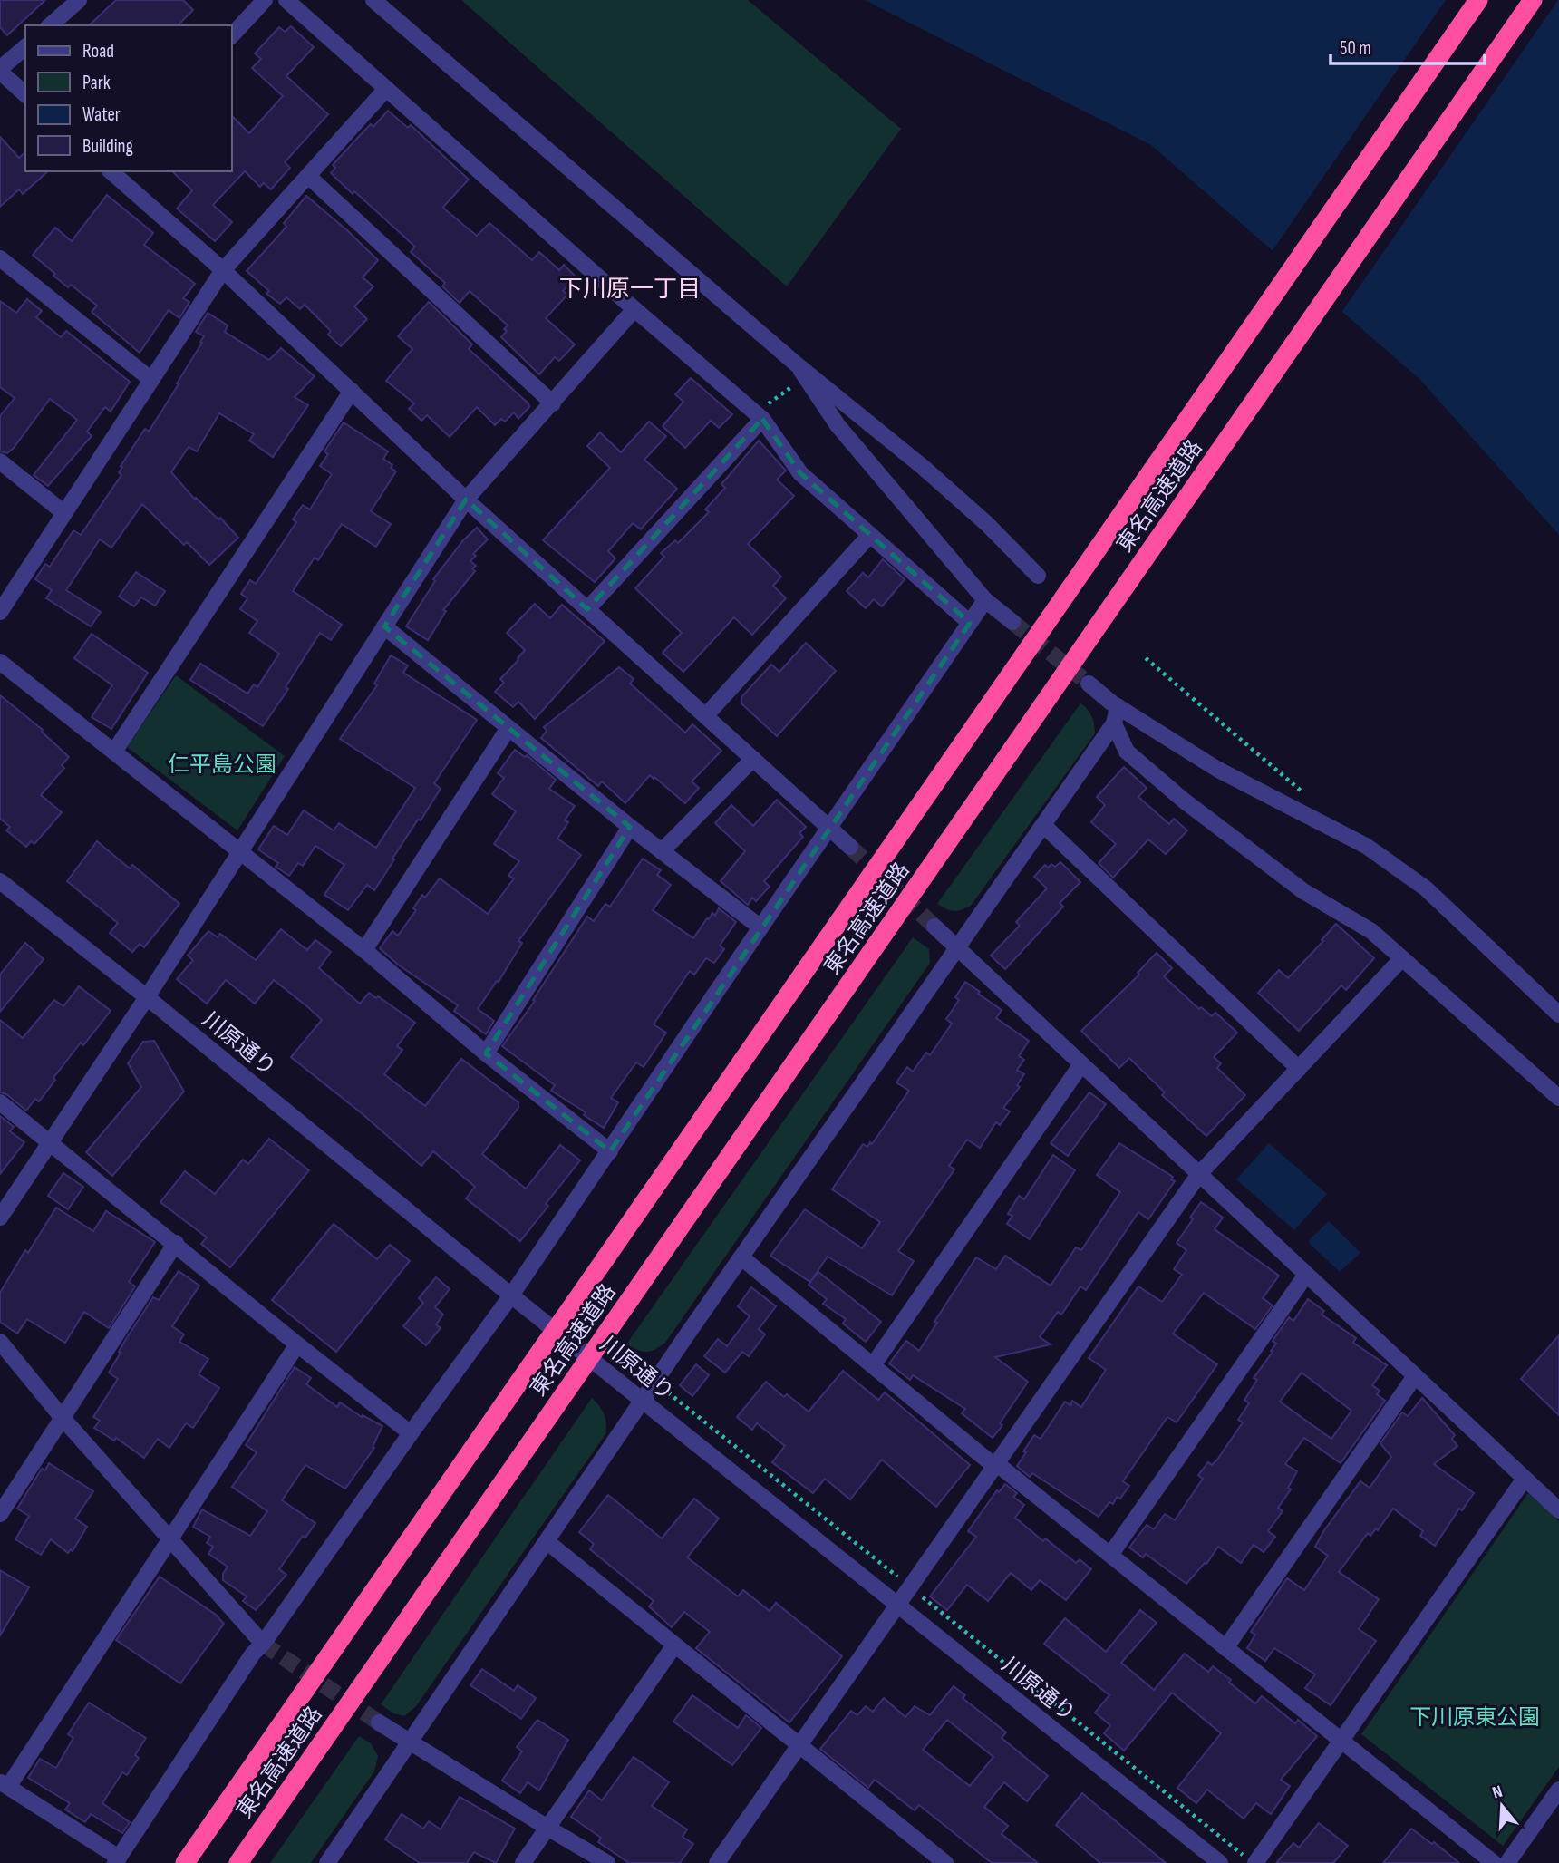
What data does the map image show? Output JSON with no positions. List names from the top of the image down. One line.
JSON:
{"streets":{"highway":["東名高速道路"],"street":["川原通り"]},"districts":["下川原一丁目"],"parks":["仁平島公園","下川原東公園"],"legend":["Road","Park","Water","Building"],"scale_bar":"50 m","north":"top"}
